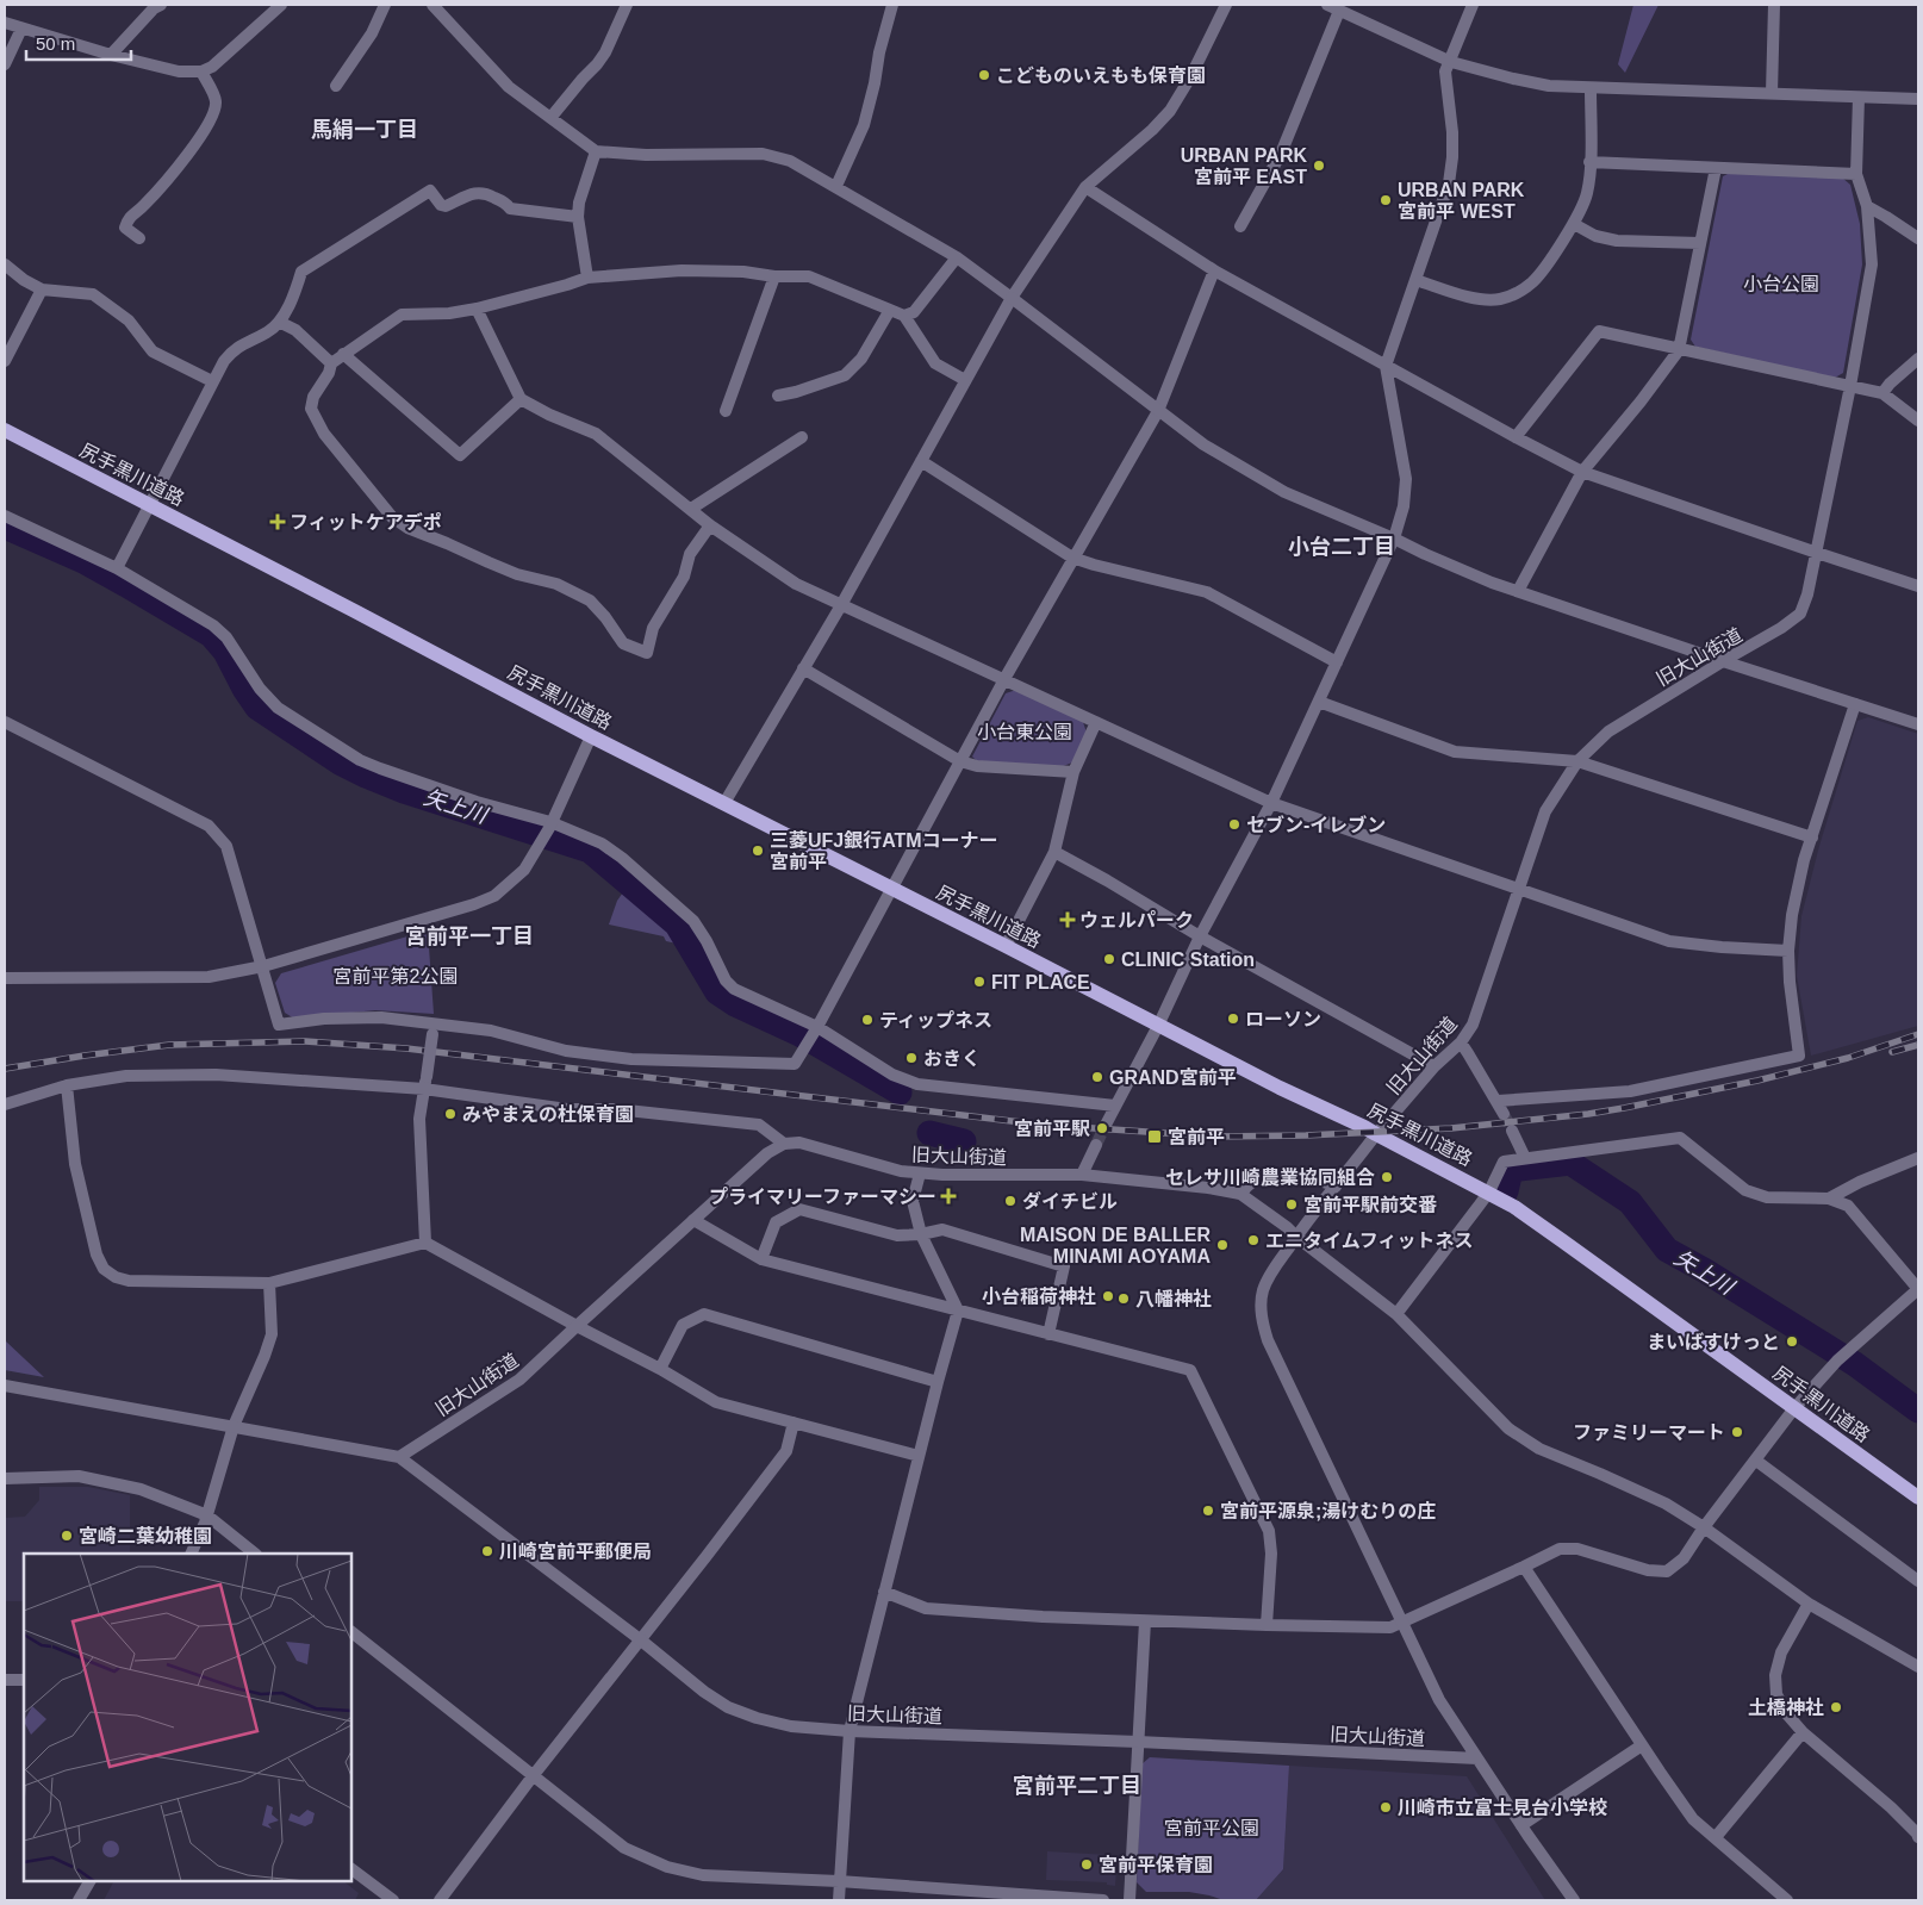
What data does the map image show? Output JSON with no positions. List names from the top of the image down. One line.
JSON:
{"streets":{"main road":["尻手黒川道路"],"street":["旧大山街道"]},"crossings":[["尻手黒川道路","旧大山街道"]],"districts":["馬絹一丁目","小台二丁目","宮前平一丁目","宮前平二丁目"],"water":["矢上川"],"parks":["小台公園","小台東公園","宮前平第2公園","宮前平公園"],"places":{"other":["こどものいえもも保育園","URBAN PARK 宮前平 EAST","URBAN PARK 宮前平 WEST","セブン-イレブン","三菱UFJ銀行ATMコーナー 宮前平","CLINIC Station","FIT PLACE","ローソン","ティップネス","おきく","GRAND宮前平","みやまえの杜保育園","宮前平駅","セレサ川崎農業協同組合","ダイチビル","宮前平駅前交番","エニタイムフィットネス","MAISON DE BALLER MINAMI AOYAMA","小台稲荷神社","八幡神社","まいばすけっと","ファミリーマート","宮前平源泉;湯けむりの庄","宮崎二葉幼稚園","川崎宮前平郵便局","土橋神社","川崎市立富士見台小学校","宮前平保育園"],"health":["フィットケアデポ","ウェルパーク","プライマリーファーマシー"],"transit":["宮前平"]},"scale_bar":"50 m"}
